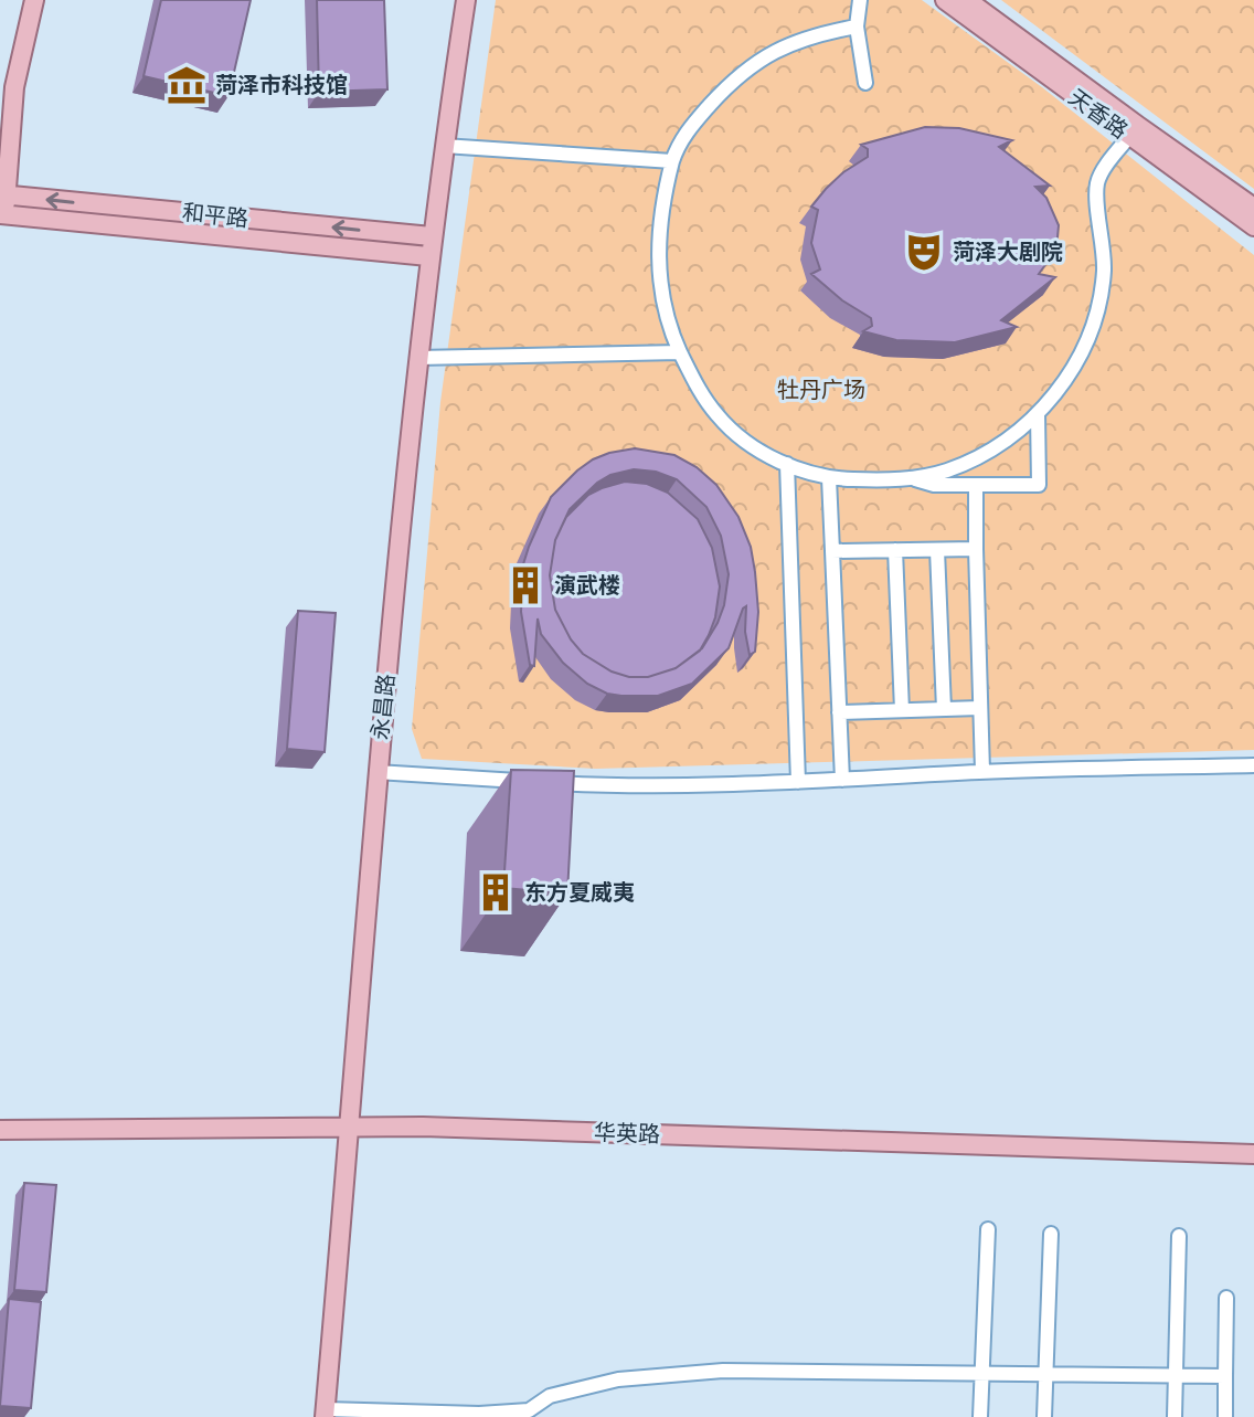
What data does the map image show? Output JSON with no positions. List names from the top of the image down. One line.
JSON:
{"streets":{"main road":["天香路","和平路","永昌路","华英路"]},"crossings":[["和平路","永昌路"],["永昌路","华英路"]],"parks":["牡丹广场"],"places":{"museum":["菏泽市科技馆"],"theatre":["菏泽大剧院"],"building":["演武楼","东方夏威夷"]}}
